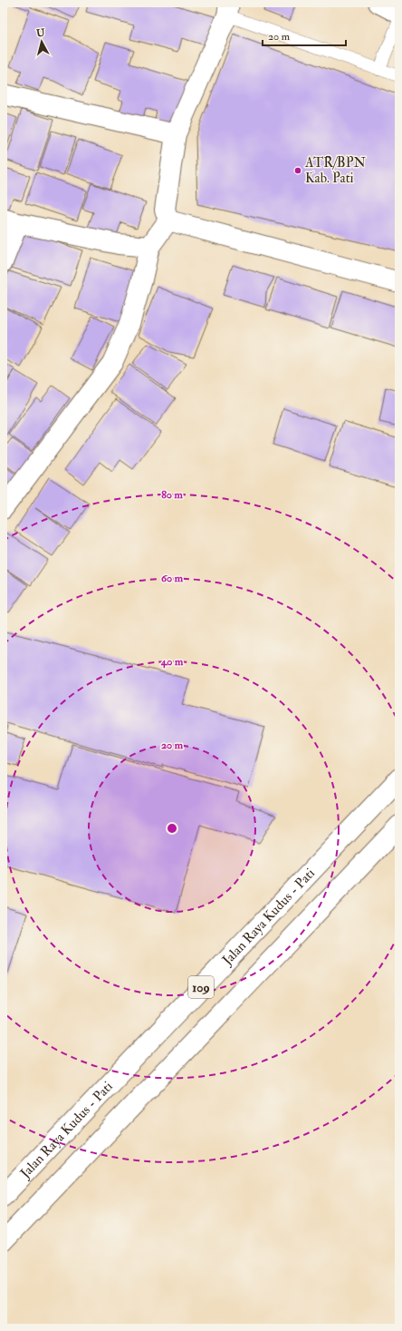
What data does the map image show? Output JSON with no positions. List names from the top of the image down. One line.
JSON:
{"streets":{"street":["Jalan Raya Kudus - Pati","109"]},"places":["ATR/BPN Kab. Pati"],"scale_bar":"20 m","north":"top","rings":["80 m","60 m","40 m","20 m"]}
